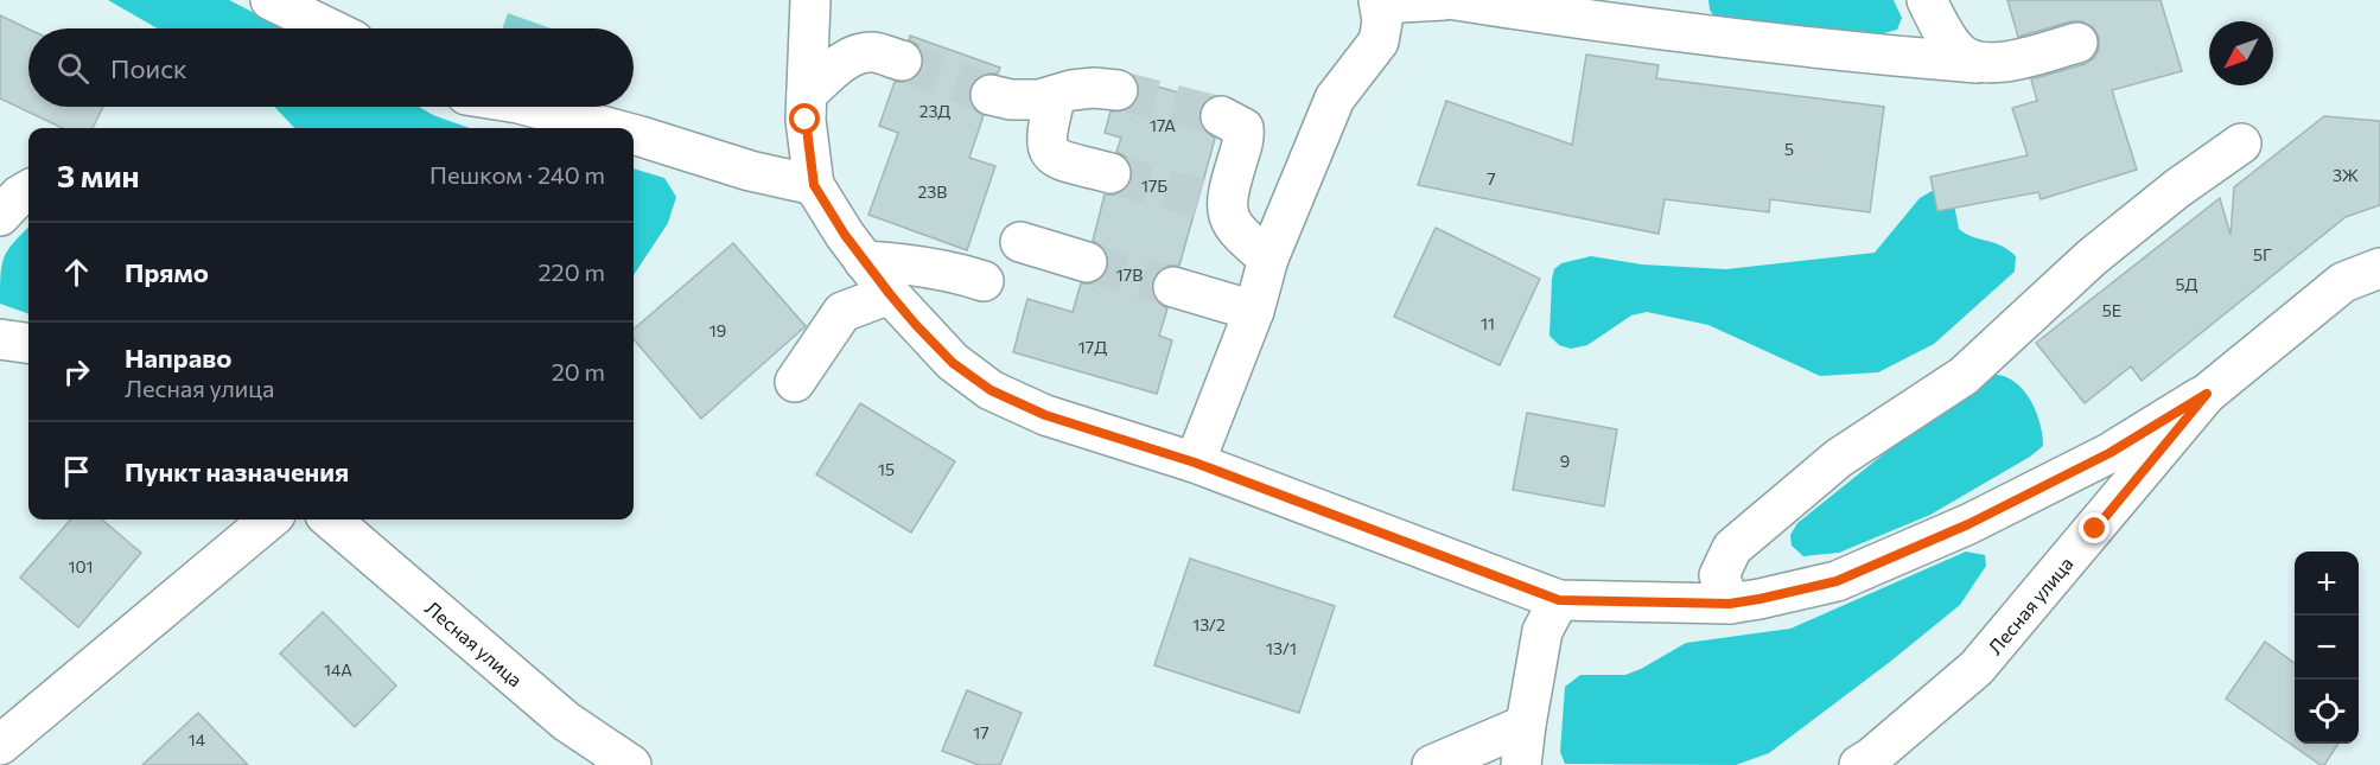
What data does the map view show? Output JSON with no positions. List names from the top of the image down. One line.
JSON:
{"streets":{"street":["Лесная улица"]},"house_numbers":["23Д","17А","5","3Ж","7","17Б","23В","5Г","17В","5Д","5Е","11","19","17Д","9","15","101","13/2","13/1","14А","17","14"],"north":"bottom left","page":{"search":"Поиск","heading":["3 мин","Пешком · 240 m"],"list":[["Прямо","220 m"],["Направо","Лесная улица","20 m"],"Пункт назначения"],"map_buttons":["+","−"]}}
